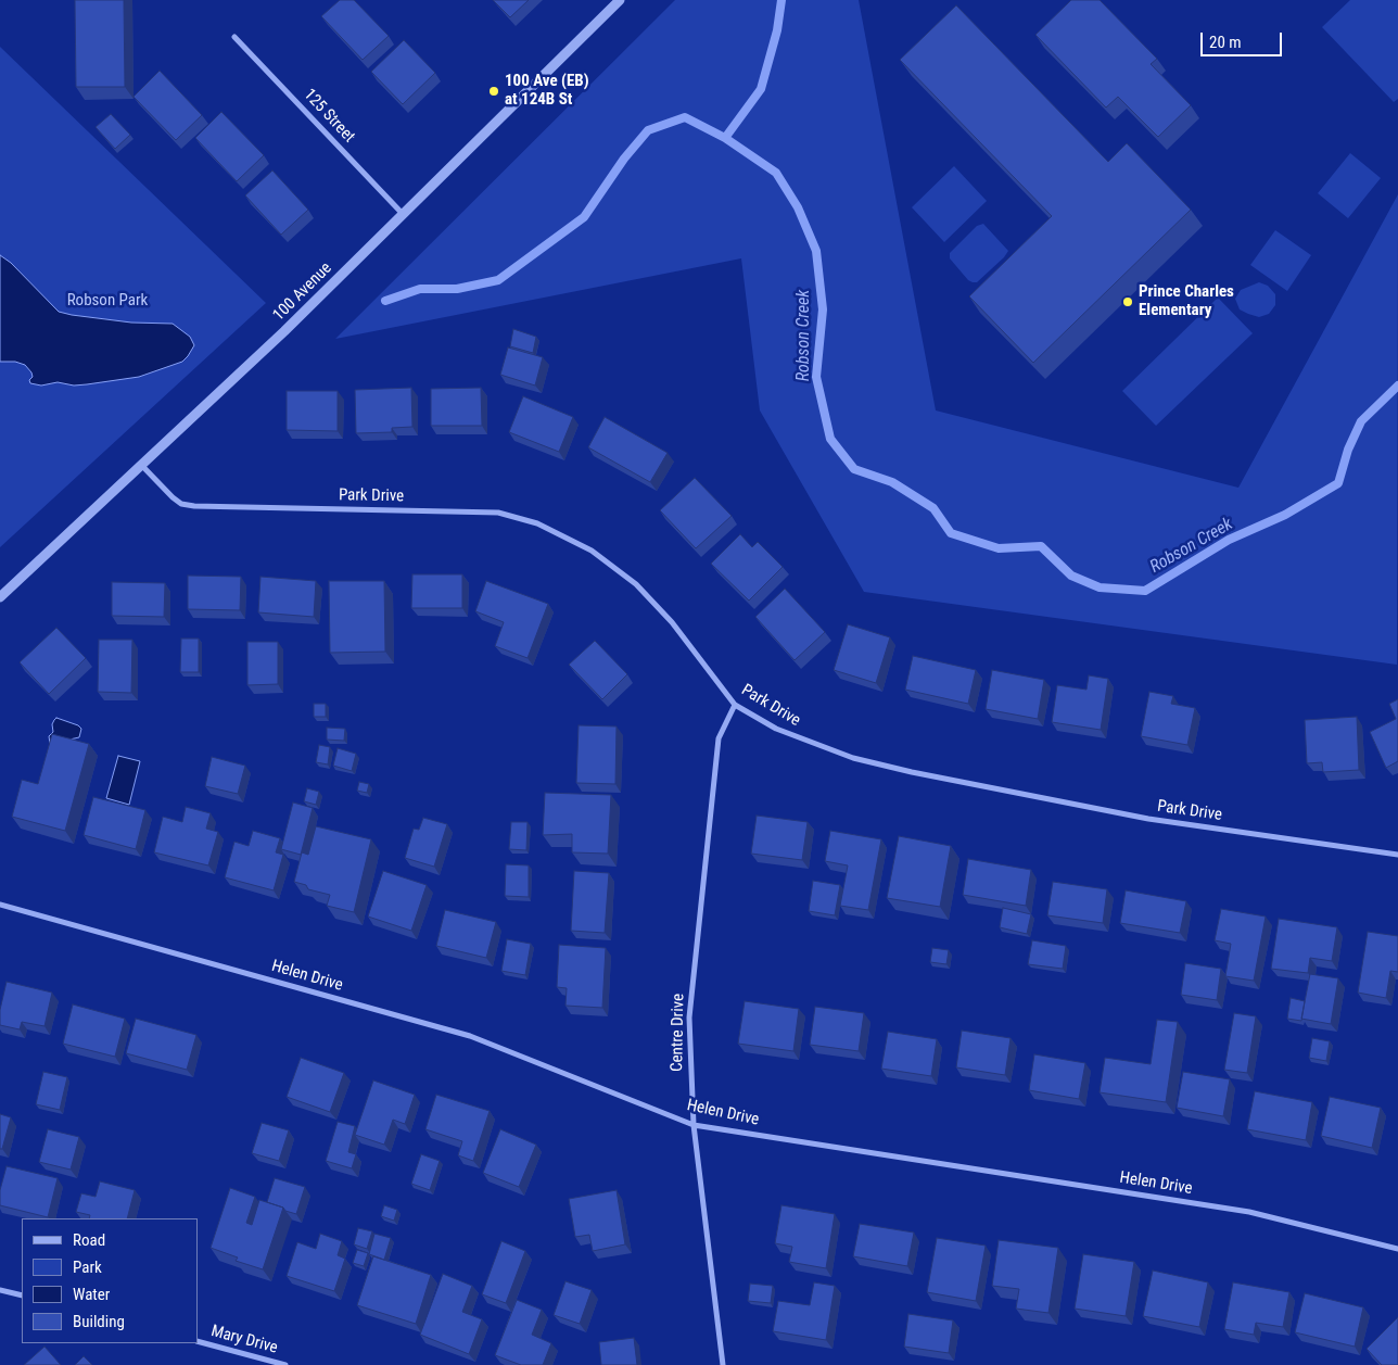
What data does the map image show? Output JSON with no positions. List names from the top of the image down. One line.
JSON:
{"streets":{"street":["125 Street","100 Avenue","Park Drive","Helen Drive","Centre Drive","Mary Drive"]},"crossings":[["125 Street","100 Avenue"],["100 Avenue","Park Drive"],["Park Drive","Centre Drive"],["Helen Drive","Centre Drive"]],"water":["Robson Creek"],"parks":["Robson Park"],"places":["100 Ave (EB) at 124B St","Prince Charles Elementary"],"legend":["Road","Park","Water","Building"],"scale_bar":"20 m"}
